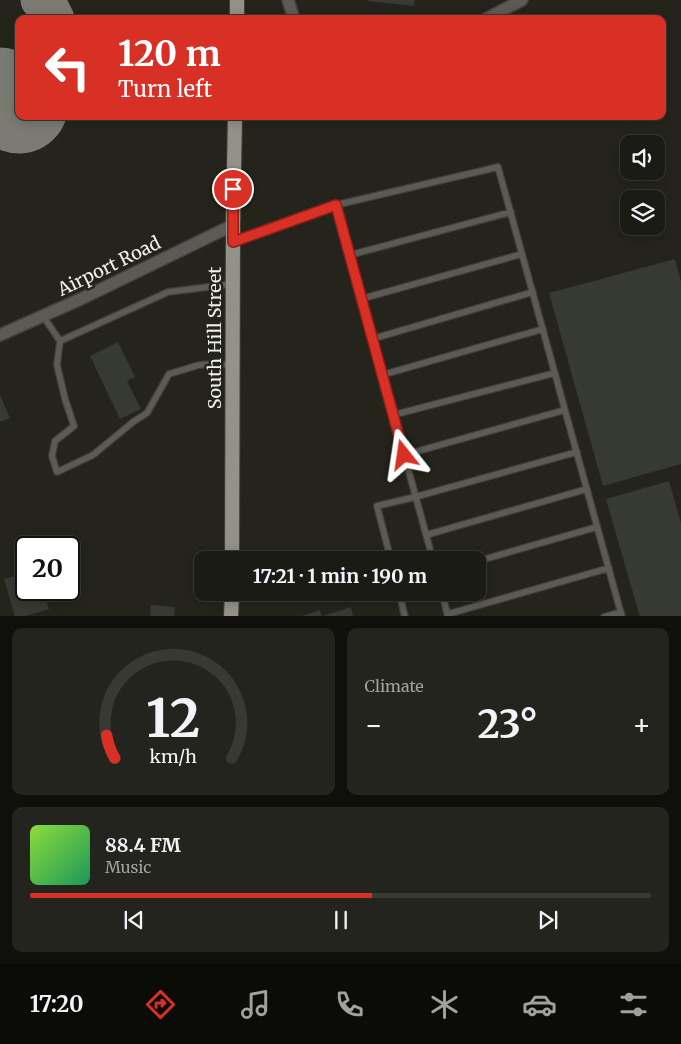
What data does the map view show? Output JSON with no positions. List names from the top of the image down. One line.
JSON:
{"streets":{"main road":["South Hill Street"],"street":["Airport Road"]},"crossings":[["Airport Road","South Hill Street"]],"page":{"turn":["120 m","Turn left"],"limit":"20","trip":"17:21 · 1 min · 190 m","tile":"Climate","heat":["−","23°","+"],"song":["88.4 FM","Music"],"tabs":"17:20","gauge":["12","km/h"]}}
